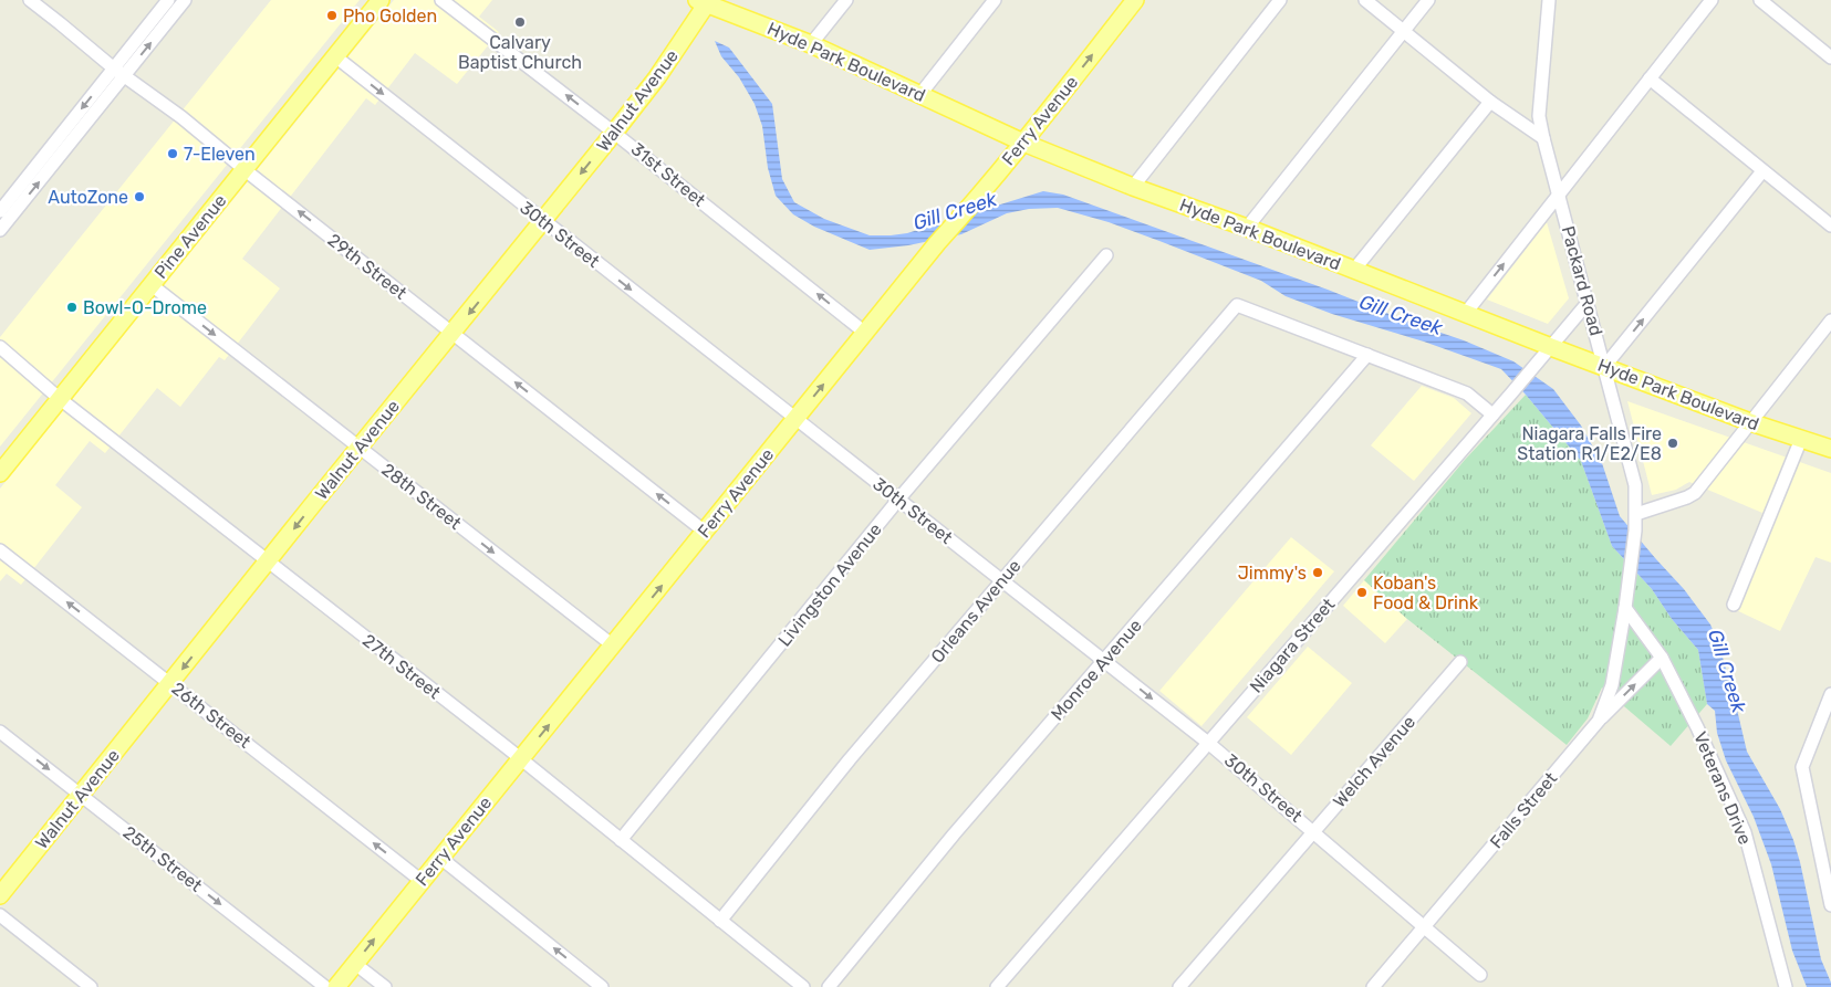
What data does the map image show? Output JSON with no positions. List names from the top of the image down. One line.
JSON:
{"streets":{"main road":["Hyde Park Boulevard","Walnut Avenue","Ferry Avenue","Pine Avenue"],"street":["31st Street","30th Street","29th Street","Packard Road","28th Street","Livingston Avenue","Orleans Avenue","Niagara Street","27th Street","Monroe Avenue","26th Street","Welch Avenue","Veterans Drive","Falls Street","25th Street"]},"crossings":[["Hyde Park Boulevard","Walnut Avenue"],["Hyde Park Boulevard","Ferry Avenue"],["Hyde Park Boulevard","Packard Road"],["Hyde Park Boulevard","Niagara Street"],["Walnut Avenue","31st Street"],["Walnut Avenue","30th Street"],["Walnut Avenue","29th Street"],["Walnut Avenue","28th Street"],["Walnut Avenue","27th Street"],["Walnut Avenue","26th Street"],["Walnut Avenue","25th Street"],["Ferry Avenue","31st Street"],["Ferry Avenue","30th Street"],["Ferry Avenue","29th Street"],["Ferry Avenue","28th Street"],["Ferry Avenue","27th Street"],["Ferry Avenue","26th Street"],["30th Street","Pine Avenue"],["30th Street","Livingston Avenue"],["30th Street","Orleans Avenue"],["30th Street","Niagara Street"],["30th Street","Monroe Avenue"],["30th Street","Welch Avenue"],["30th Street","Falls Street"],["Pine Avenue","29th Street"],["Pine Avenue","28th Street"],["Pine Avenue","27th Street"],["Packard Road","Niagara Street"],["Packard Road","Falls Street"],["Livingston Avenue","27th Street"],["Orleans Avenue","27th Street"],["Orleans Avenue","Monroe Avenue"]],"one_way":["Walnut Avenue","Ferry Avenue","31st Street","30th Street","29th Street","28th Street","26th Street","25th Street"],"water":["Gill Creek"],"places":["Pho Golden","Calvary Baptist Church","7-Eleven","AutoZone","Bowl-O-Drome","Niagara Falls Fire Station R1/E2/E8","Jimmy's","Koban's Food & Drink"]}
